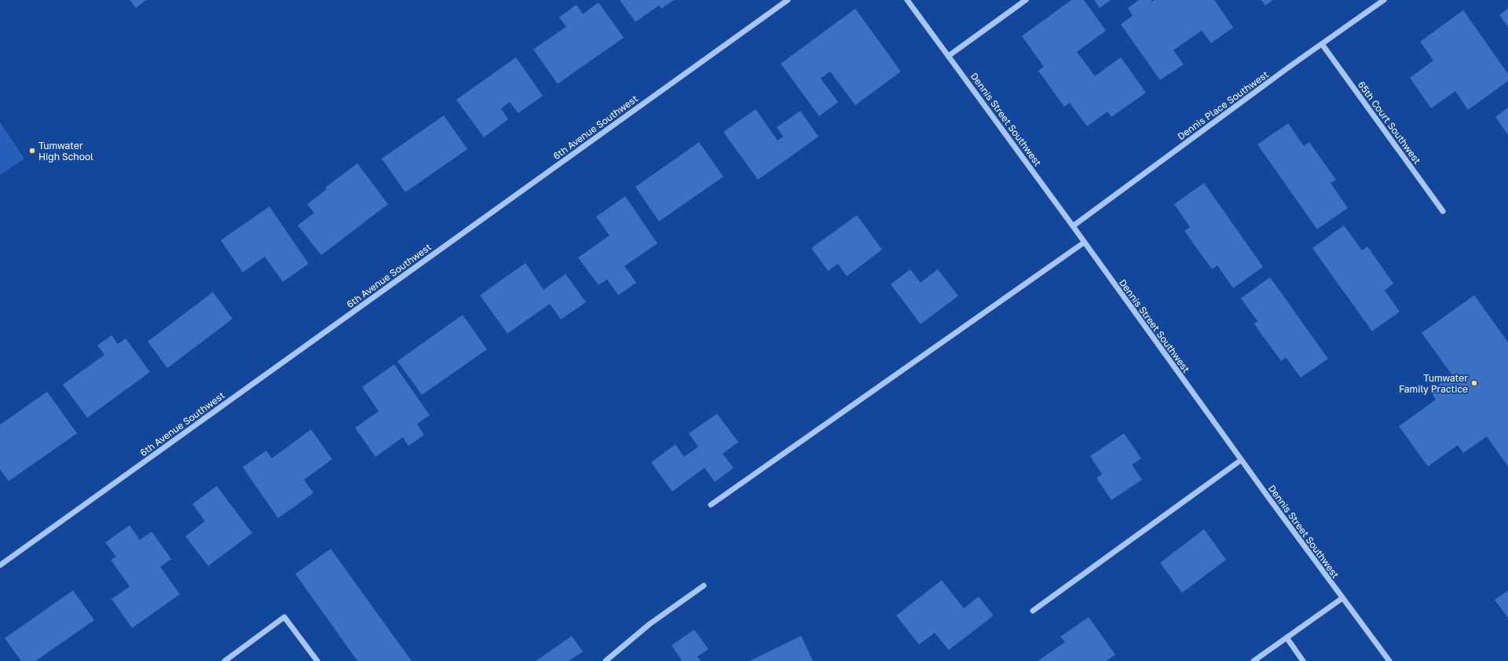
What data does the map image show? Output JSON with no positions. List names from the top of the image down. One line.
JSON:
{"streets":{"street":["Dennis Place Southwest","Dennis Street Southwest","65th Court Southwest","6th Avenue Southwest"]},"crossings":[["Dennis Place Southwest","Dennis Street Southwest"],["Dennis Place Southwest","65th Court Southwest"]],"places":["Tumwater High School","Tumwater Family Practice"]}
